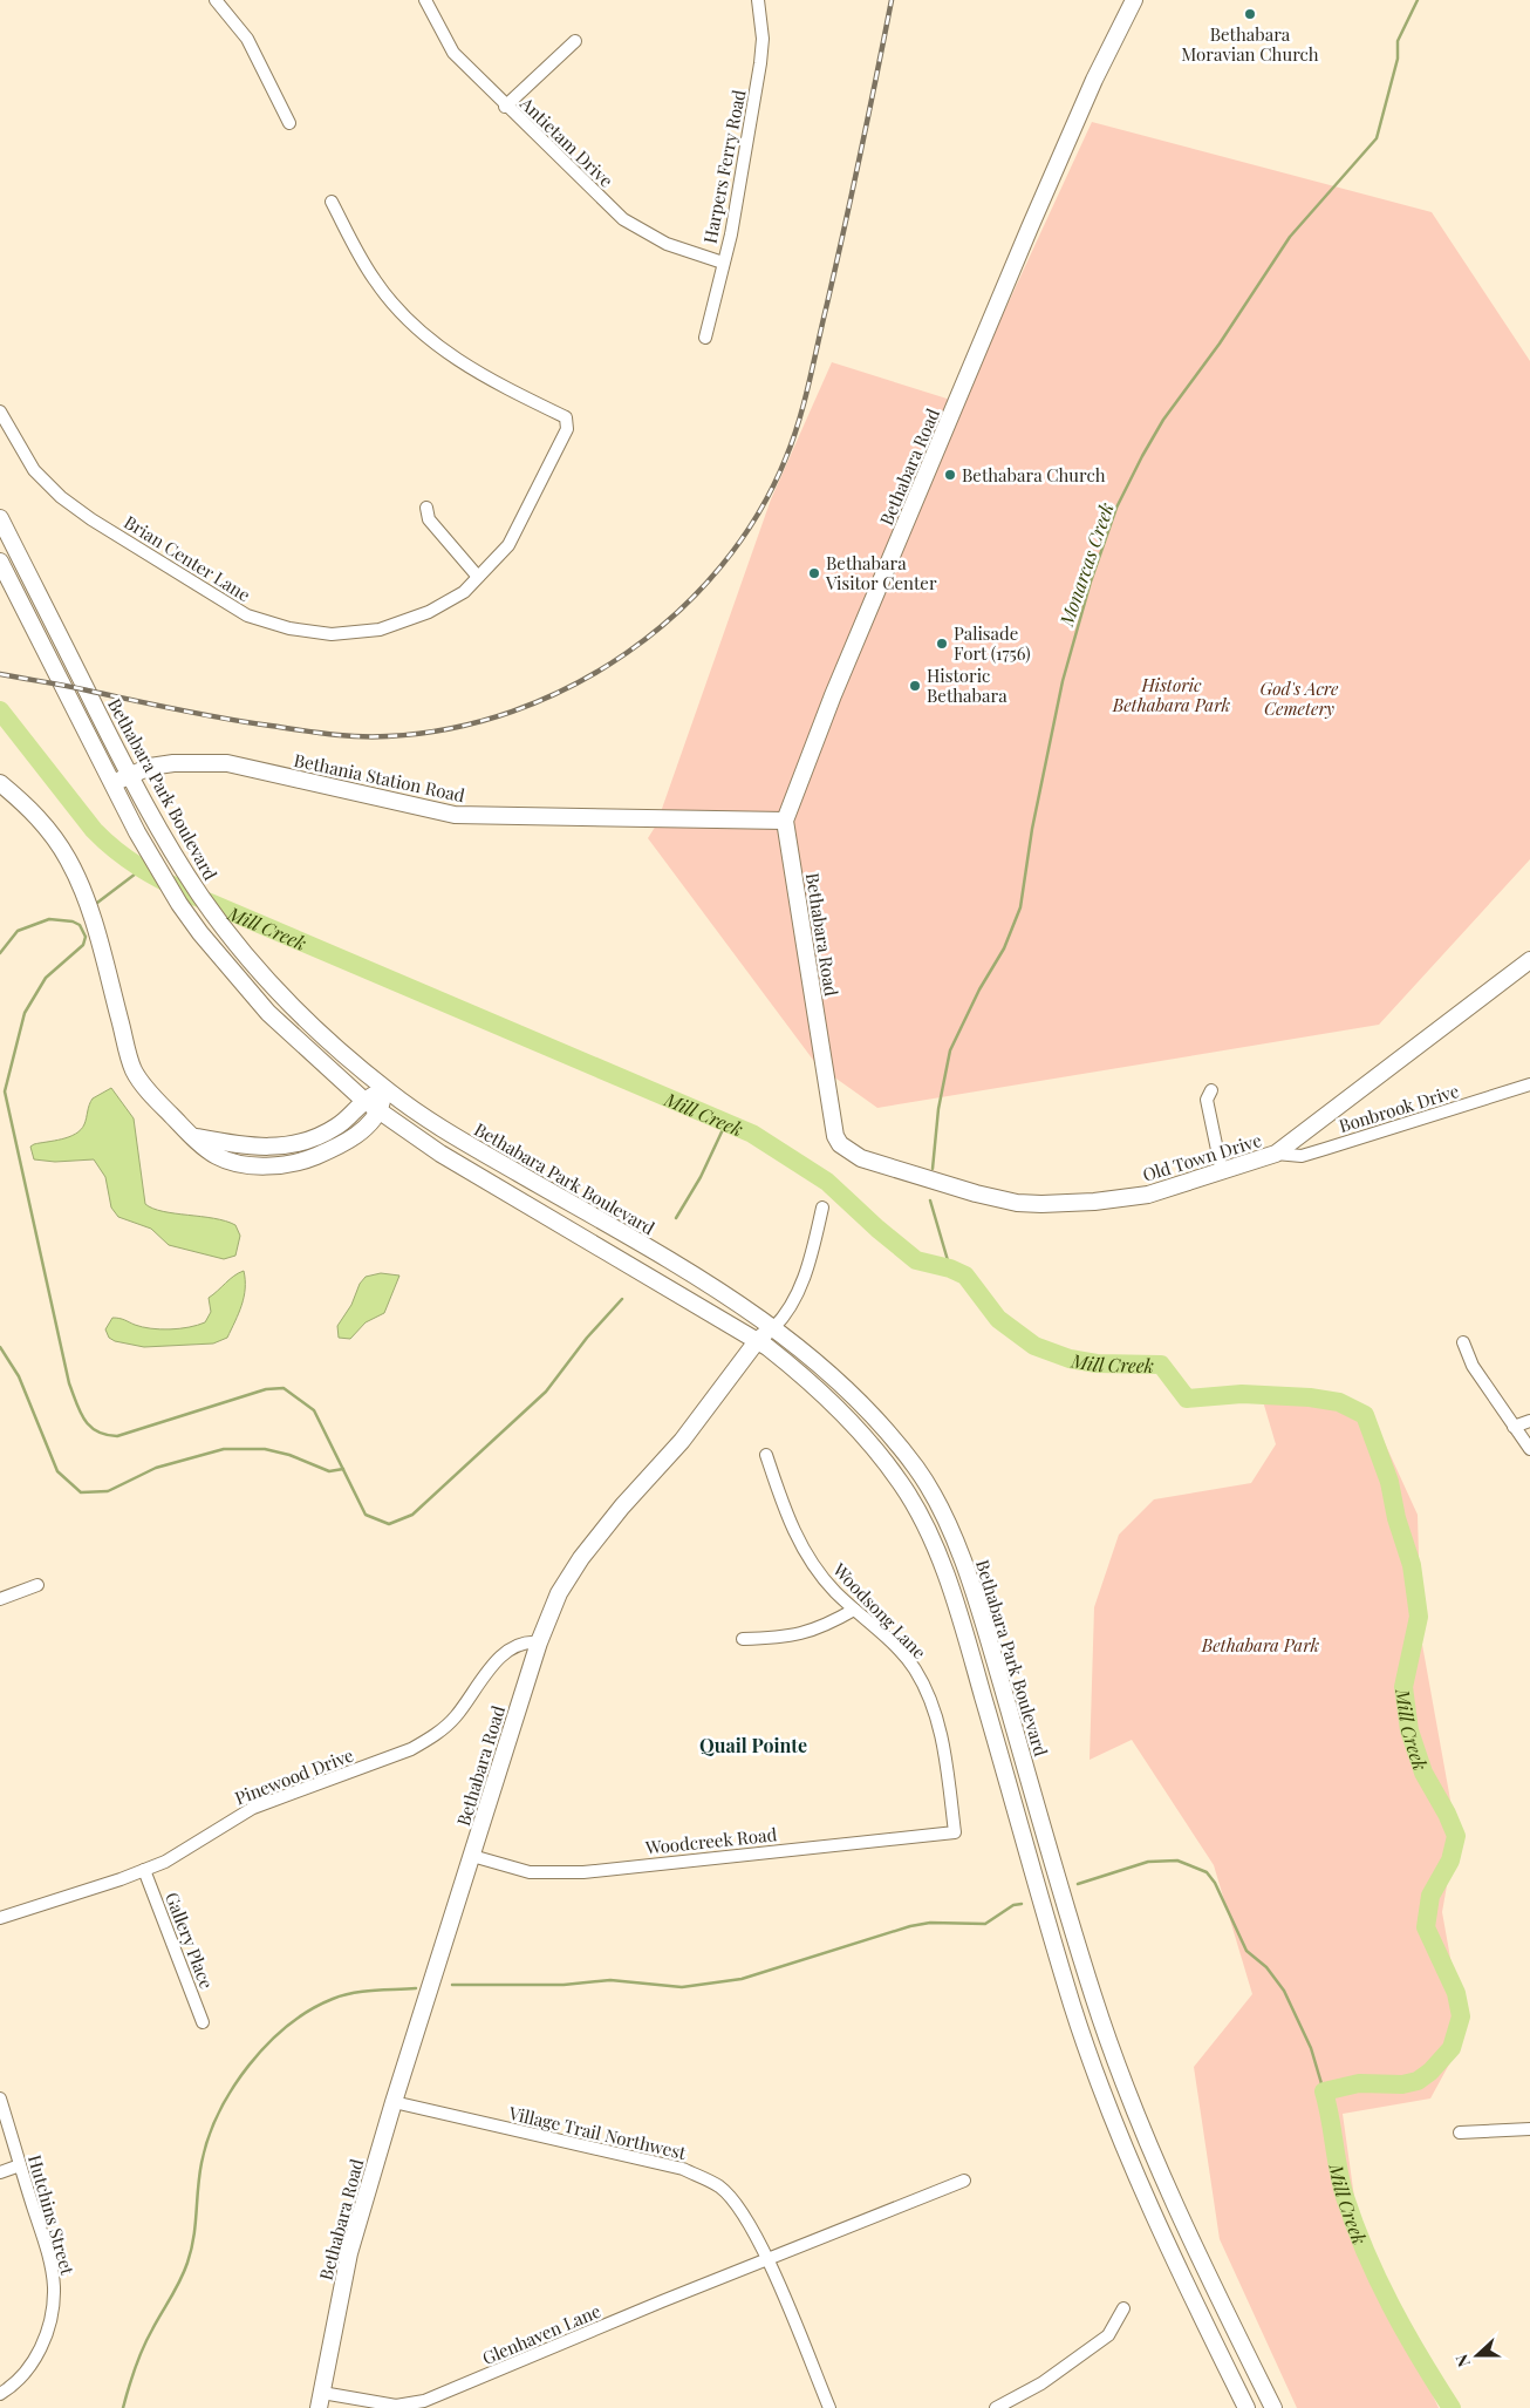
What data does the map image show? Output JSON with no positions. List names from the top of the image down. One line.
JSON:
{"streets":{"street":["Antietam Drive","Harpers Ferry Road","Bethabara Road","Brian Center Lane","Bethania Station Road","Bethabara Park Boulevard","Bonbrook Drive","Old Town Drive","Woodsong Lane","Pinewood Drive","Woodcreek Road","Gallery Place","Village Trail Northwest","Hutchins Street","Glenhaven Lane"]},"crossings":[["Antietam Drive","Harpers Ferry Road"],["Bethabara Road","Bethania Station Road"],["Bethabara Road","Bethabara Park Boulevard"],["Bethabara Road","Old Town Drive"],["Bethabara Road","Pinewood Drive"],["Bethabara Road","Woodcreek Road"],["Bethabara Road","Village Trail Northwest"],["Bethabara Road","Glenhaven Lane"],["Bethania Station Road","Bethabara Park Boulevard"],["Bonbrook Drive","Old Town Drive"],["Woodsong Lane","Woodcreek Road"],["Pinewood Drive","Gallery Place"],["Village Trail Northwest","Glenhaven Lane"]],"districts":["Quail Pointe"],"water":["Monarcas Creek","Mill Creek"],"parks":["Historic Bethabara Park","God's Acre Cemetery","Bethabara Park"],"places":["Bethabara Moravian Church","Bethabara Church","Bethabara Visitor Center","Palisade Fort (1756)","Historic Bethabara"],"north":"left"}
